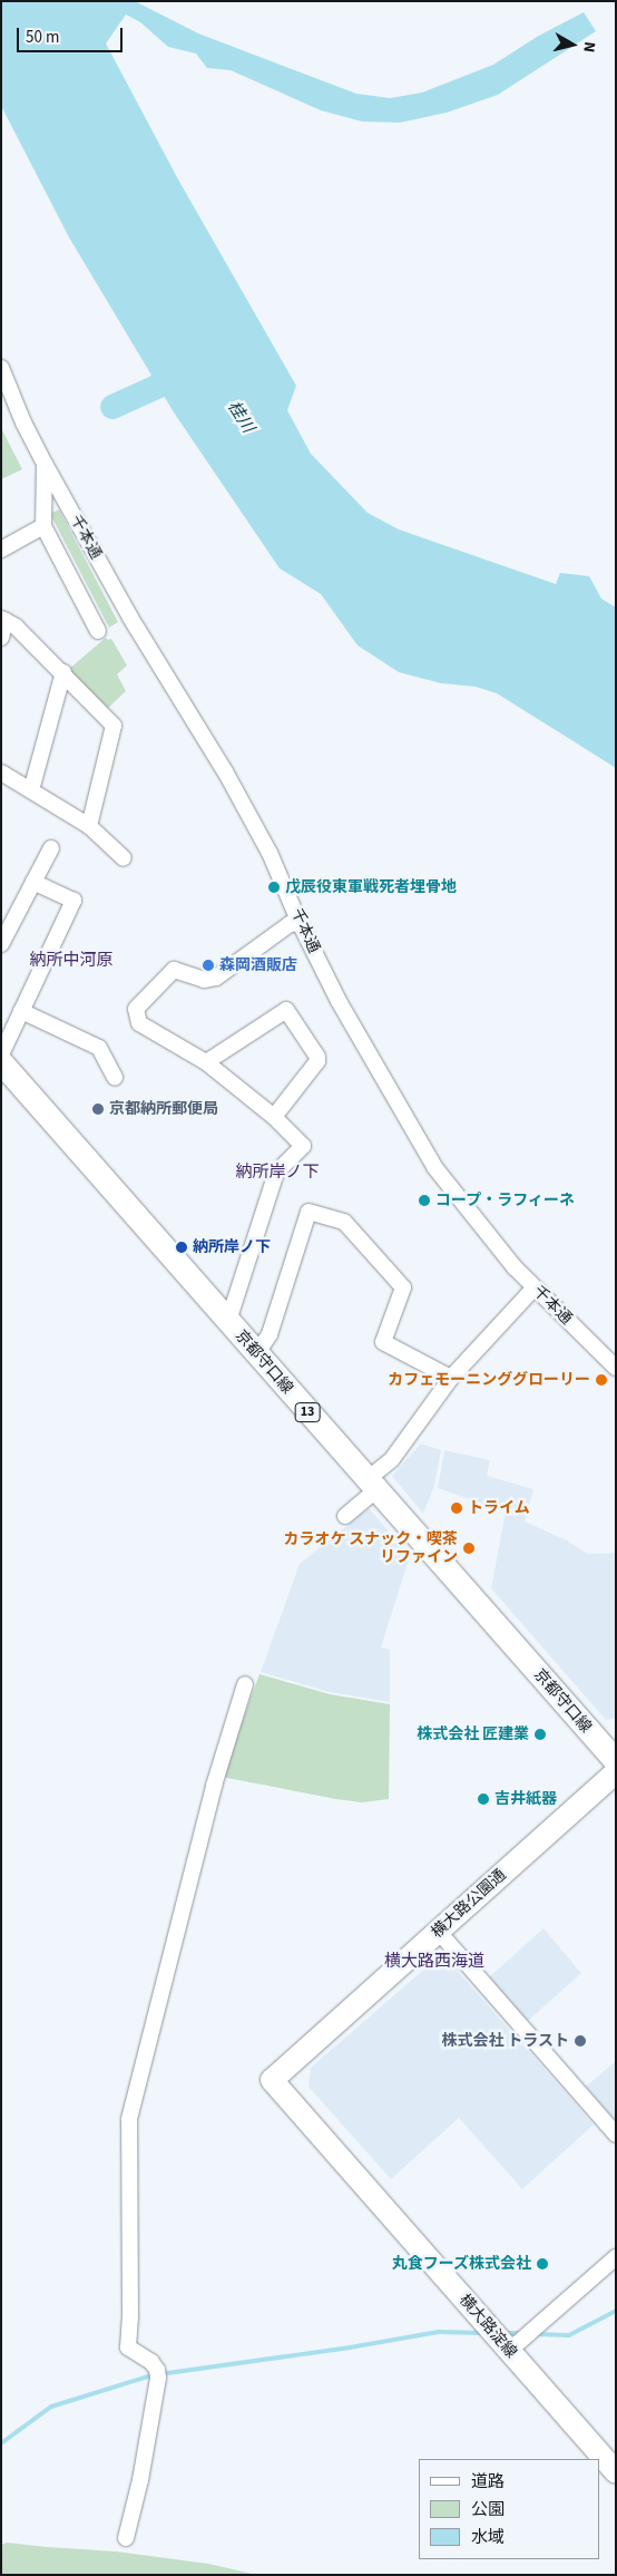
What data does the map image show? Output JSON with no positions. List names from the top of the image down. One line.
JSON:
{"streets":{"main road":["京都守口線","13"],"street":["千本通","横大路公園通","横大路淀線"]},"crossings":[["横大路公園通","横大路淀線"]],"districts":["納所中河原","納所岸ノ下","横大路西海道"],"water":["桂川"],"places":["戊辰役東軍戦死者埋骨地","森岡酒販店","京都納所郵便局","コープ・ラフィーネ","納所岸ノ下","カフェモーニンググローリー","トライム","カラオケ スナック・喫茶 リファイン","株式会社 匠建業","吉井紙器","株式会社 トラスト","丸食フーズ株式会社"],"legend":["道路","公園","水域"],"scale_bar":"50 m","north":"right"}
